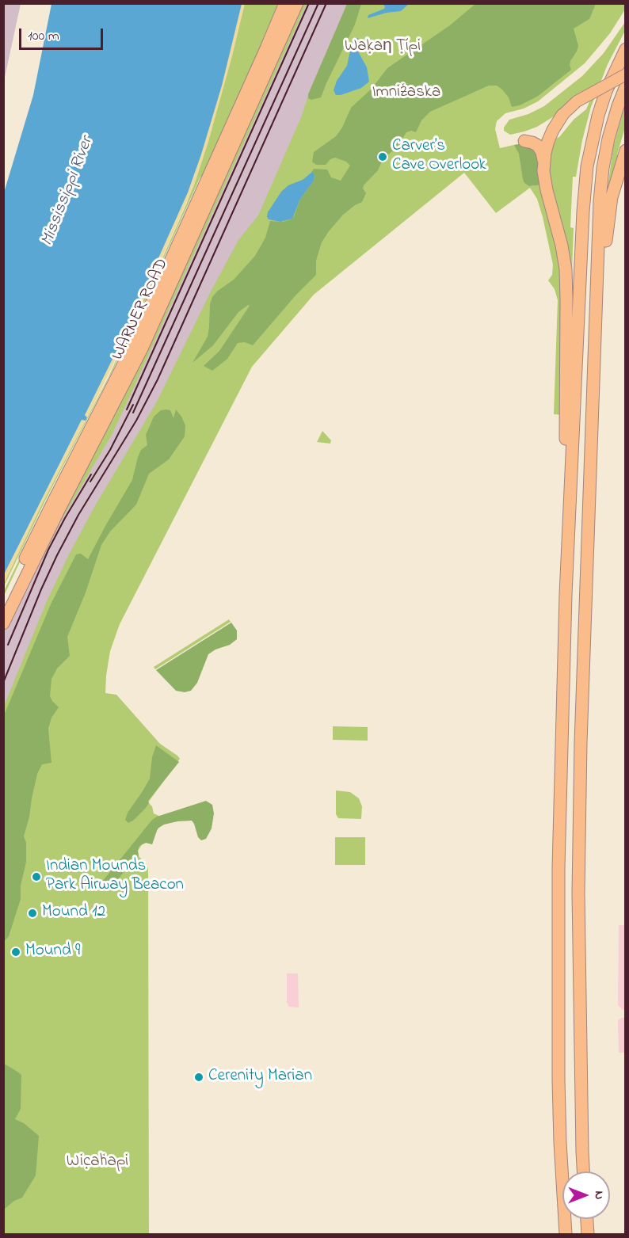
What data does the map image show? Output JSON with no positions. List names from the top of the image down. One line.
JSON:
{"streets":{"highway":["WARNER ROAD"]},"water":["Mississippi River"],"parks":["Waḳaƞ Ṭípi","Imniżaska","Wic̣aḣapi"],"places":["Carver’s Cave Overlook","Indian Mounds Park Airway Beacon","Mound 12","Mound 9","Cerenity Marian"],"scale_bar":"100 m","north":"right"}
